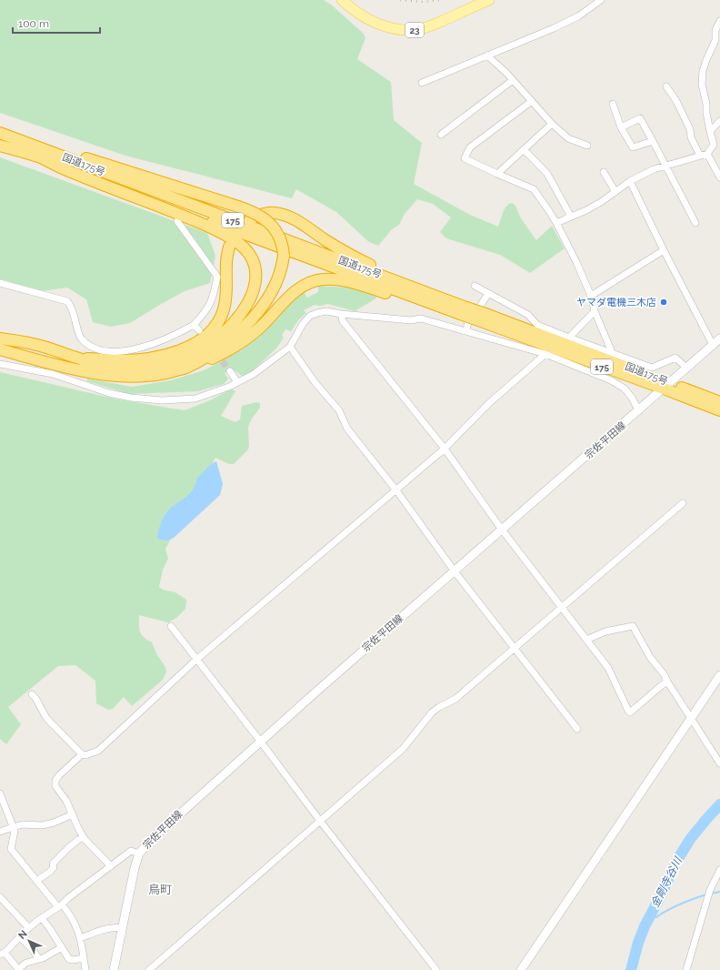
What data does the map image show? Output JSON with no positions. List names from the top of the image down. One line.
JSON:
{"streets":{"highway":["国道175号","175"],"main road":["23","宗佐平田線"]},"crossings":[["国道175号","175"],["国道175号","宗佐平田線"]],"districts":["鳥町"],"water":["金剛寺谷川"],"places":["ヤマダ電機三木店"],"scale_bar":"100 m","north":"top left"}
